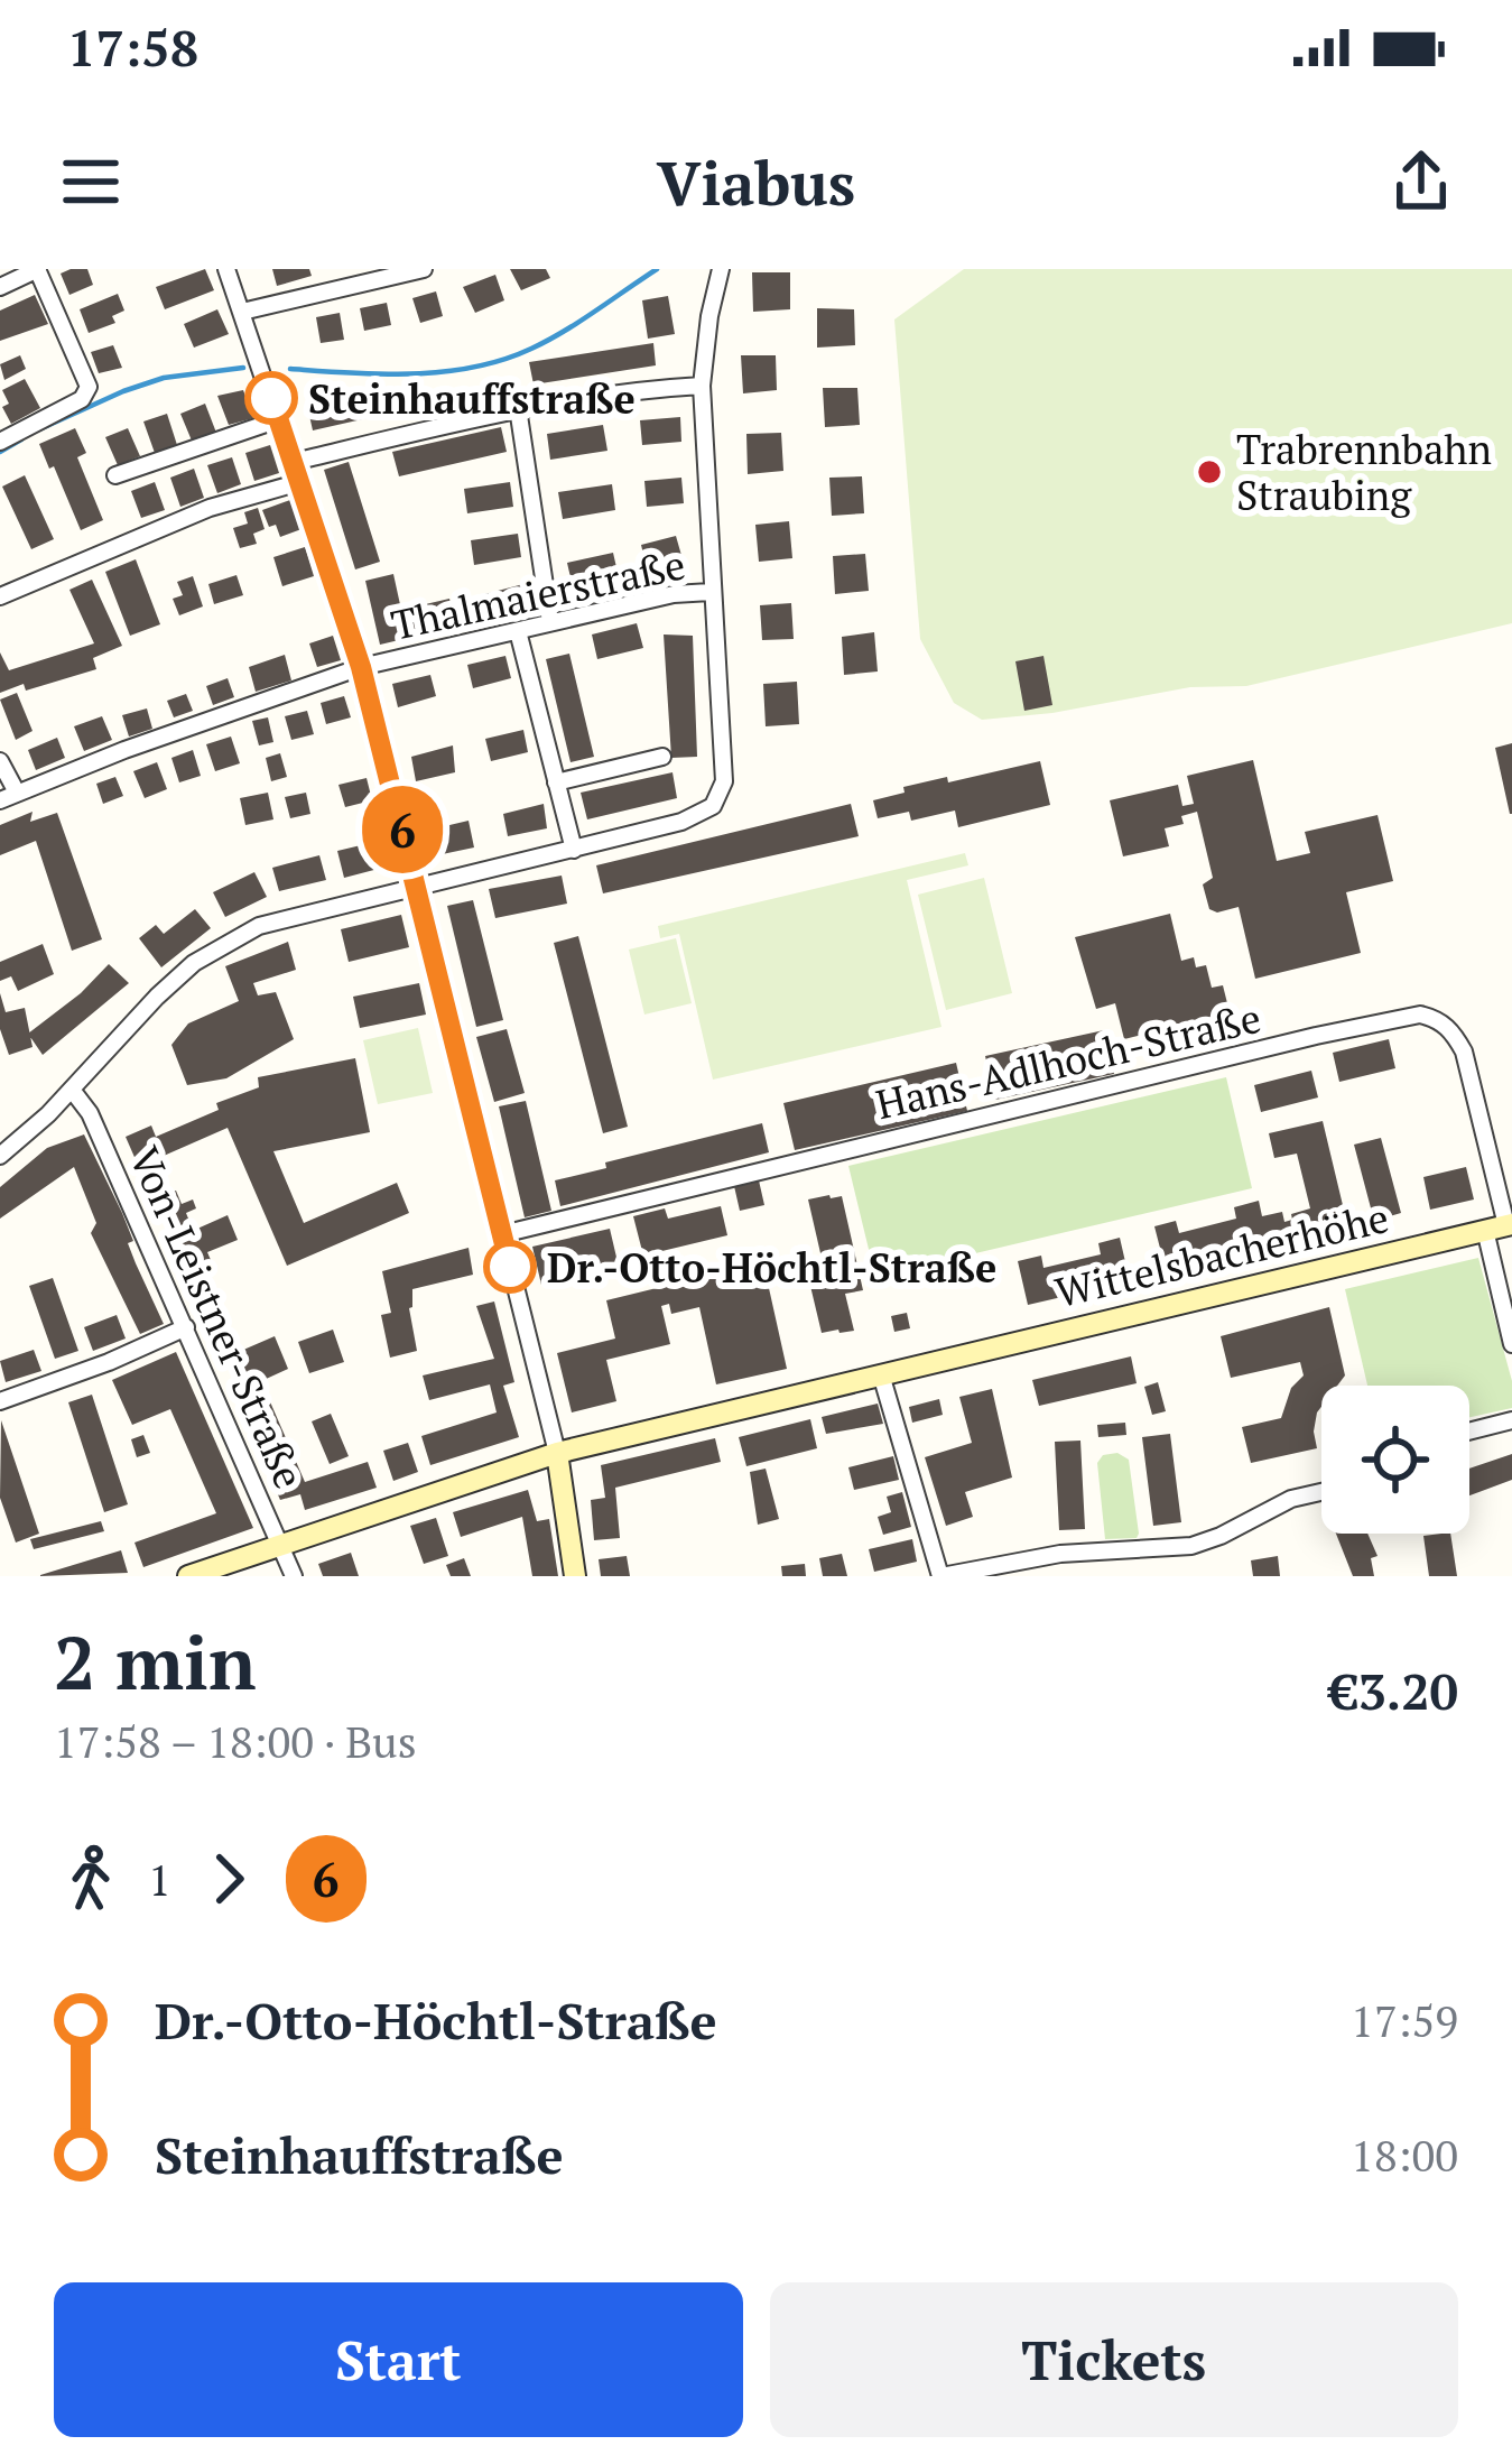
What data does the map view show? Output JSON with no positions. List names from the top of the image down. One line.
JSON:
{"streets":{"street":["Thalmaierstraße","Hans-Adlhoch-Straße","Wittelsbacherhöhe","Von-Leistner-Straße"]},"crossings":[["Hans-Adlhoch-Straße","Wittelsbacherhöhe"]],"places":["Steinhauffstraße","Trabrennbahn Straubing","Dr.-Otto-Höchtl-Straße"],"lines":["bus line 6"],"page":{"status":"17:58","header":"Viabus","on_map":"6","heading":["2 min","17:58 – 18:00 · Bus","€3.20"],"legs":["1","6"],"list":[{"name":"Dr.-Otto-Höchtl-Straße","value":"17:59"},{"name":"Steinhauffstraße","value":"18:00"}],"buttons":["Start","Tickets"]}}
